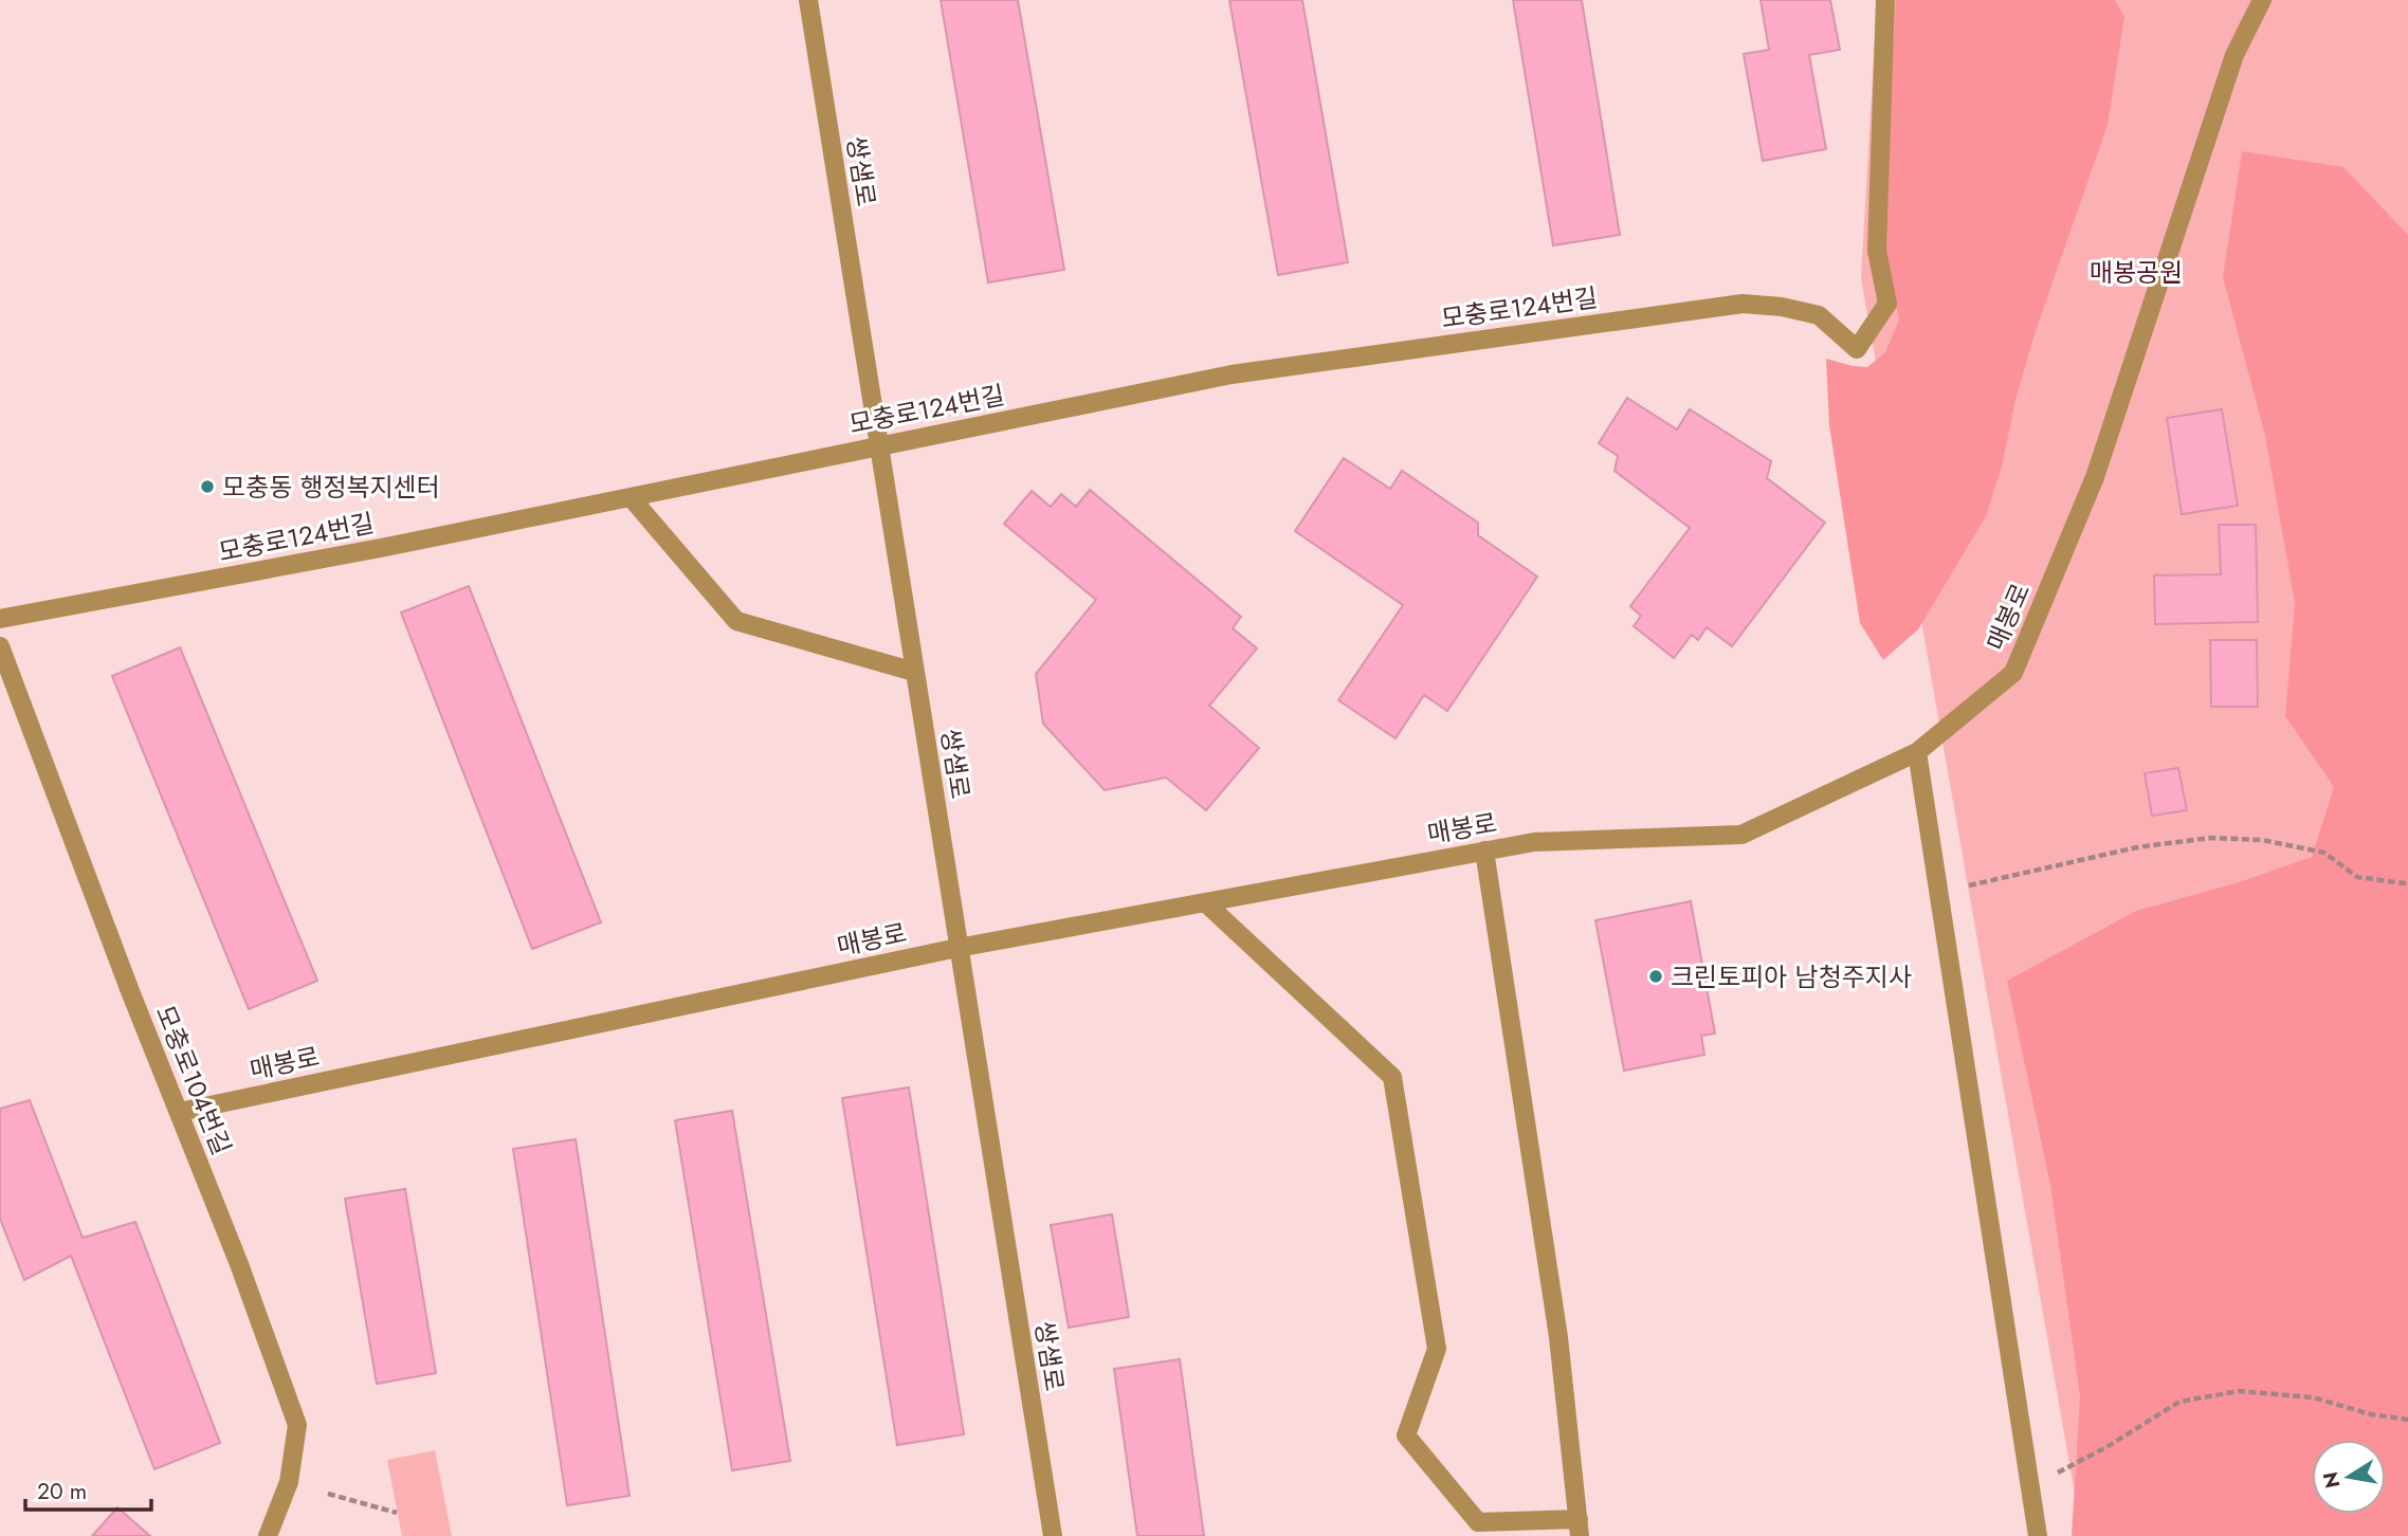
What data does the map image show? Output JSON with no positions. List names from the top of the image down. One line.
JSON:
{"streets":{"street":["쌍샘로","모충로124번길","매봉로","모충로104번길"]},"crossings":[["쌍샘로","모충로124번길"],["쌍샘로","매봉로"],["매봉로","모충로104번길"]],"parks":["매봉공원"],"places":["모충동 행정복지센터","크린토피아 남청주지사"],"scale_bar":"20 m","north":"left"}
